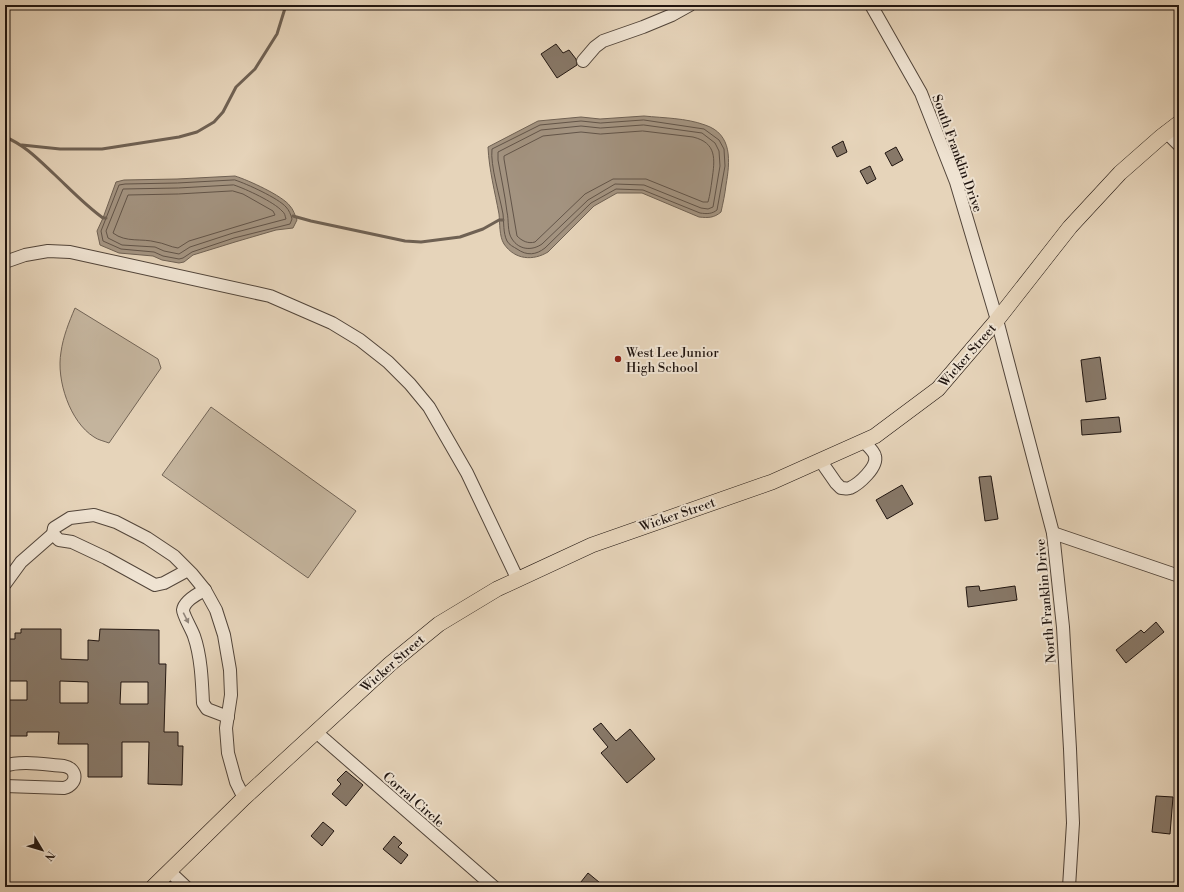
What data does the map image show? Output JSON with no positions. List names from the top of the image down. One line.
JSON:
{"streets":{"main road":["Wicker Street"],"street":["South Franklin Drive","North Franklin Drive","Corral Circle"]},"crossings":[["South Franklin Drive","Wicker Street"],["South Franklin Drive","North Franklin Drive"],["Wicker Street","North Franklin Drive"],["Wicker Street","Corral Circle"]],"places":["West Lee Junior High School"],"north":"bottom right"}
